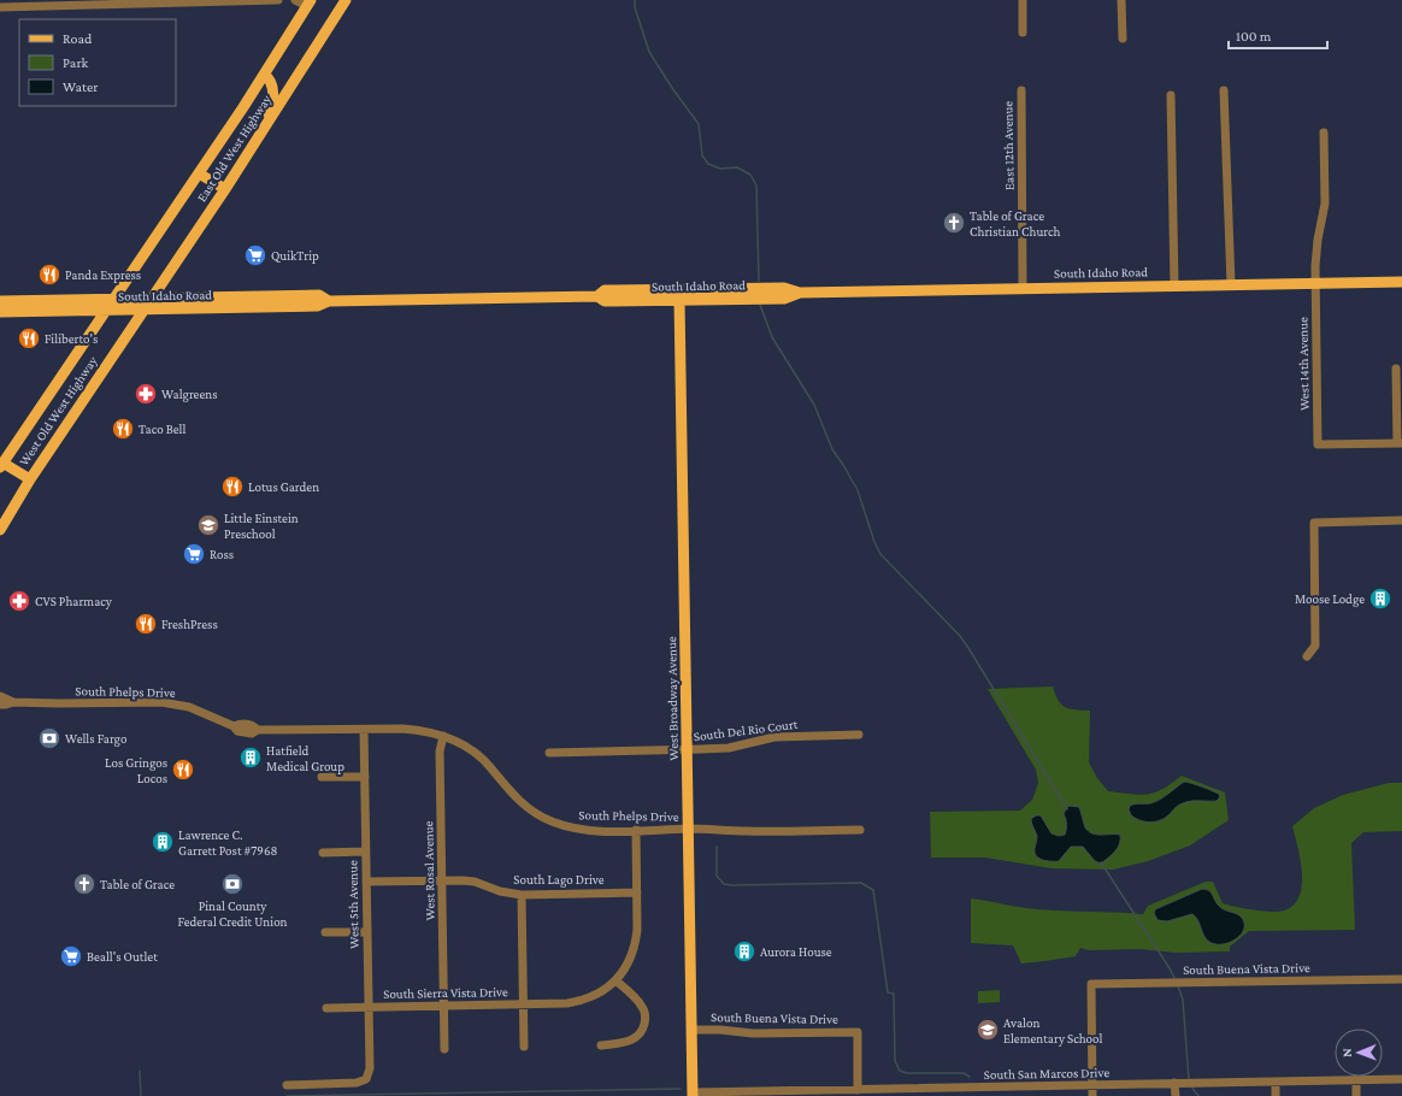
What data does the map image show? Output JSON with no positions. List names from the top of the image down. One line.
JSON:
{"streets":{"main road":["East Old West Highway","South Idaho Road","West Old West Highway","West Broadway Avenue"],"street":["East 12th Avenue","West 14th Avenue","South Phelps Drive","South Del Rio Court","West Rosal Avenue","South Lago Drive","West 5th Avenue","South Buena Vista Drive","South Sierra Vista Drive","South San Marcos Drive"]},"crossings":[["East 12th Avenue","South Idaho Road"],["East Old West Highway","South Idaho Road"],["East Old West Highway","West Old West Highway"],["South Idaho Road","West 14th Avenue"],["South Idaho Road","West Old West Highway"],["South Idaho Road","West Broadway Avenue"],["South Phelps Drive","West Broadway Avenue"],["South Phelps Drive","West Rosal Avenue"],["South Phelps Drive","West 5th Avenue"],["South Phelps Drive","South Sierra Vista Drive"],["West Broadway Avenue","South Del Rio Court"],["West Broadway Avenue","South Buena Vista Drive"],["West Broadway Avenue","South San Marcos Drive"],["West Rosal Avenue","South Lago Drive"],["West Rosal Avenue","South Sierra Vista Drive"],["South Lago Drive","West 5th Avenue"],["South Lago Drive","South Sierra Vista Drive"],["West 5th Avenue","South Sierra Vista Drive"],["South Buena Vista Drive","South San Marcos Drive"]],"places":{"church":["Table of Grace Christian Church","Table of Grace"],"supermarket":["QuikTrip","Ross","Beall's Outlet"],"restaurant":["Panda Express","Filiberto's","Taco Bell","Lotus Garden","FreshPress","Los Gringos Locos"],"pharmacy":["Walgreens","CVS Pharmacy"],"school or university":["Little Einstein Preschool","Avalon Elementary School"],"building":["Moose Lodge","Hatfield Medical Group","Lawrence C. Garrett Post #7968","Aurora House"],"bank":["Wells Fargo","Pinal County Federal Credit Union"]},"legend":["Road","Park","Water"],"scale_bar":"100 m","north":"left"}
